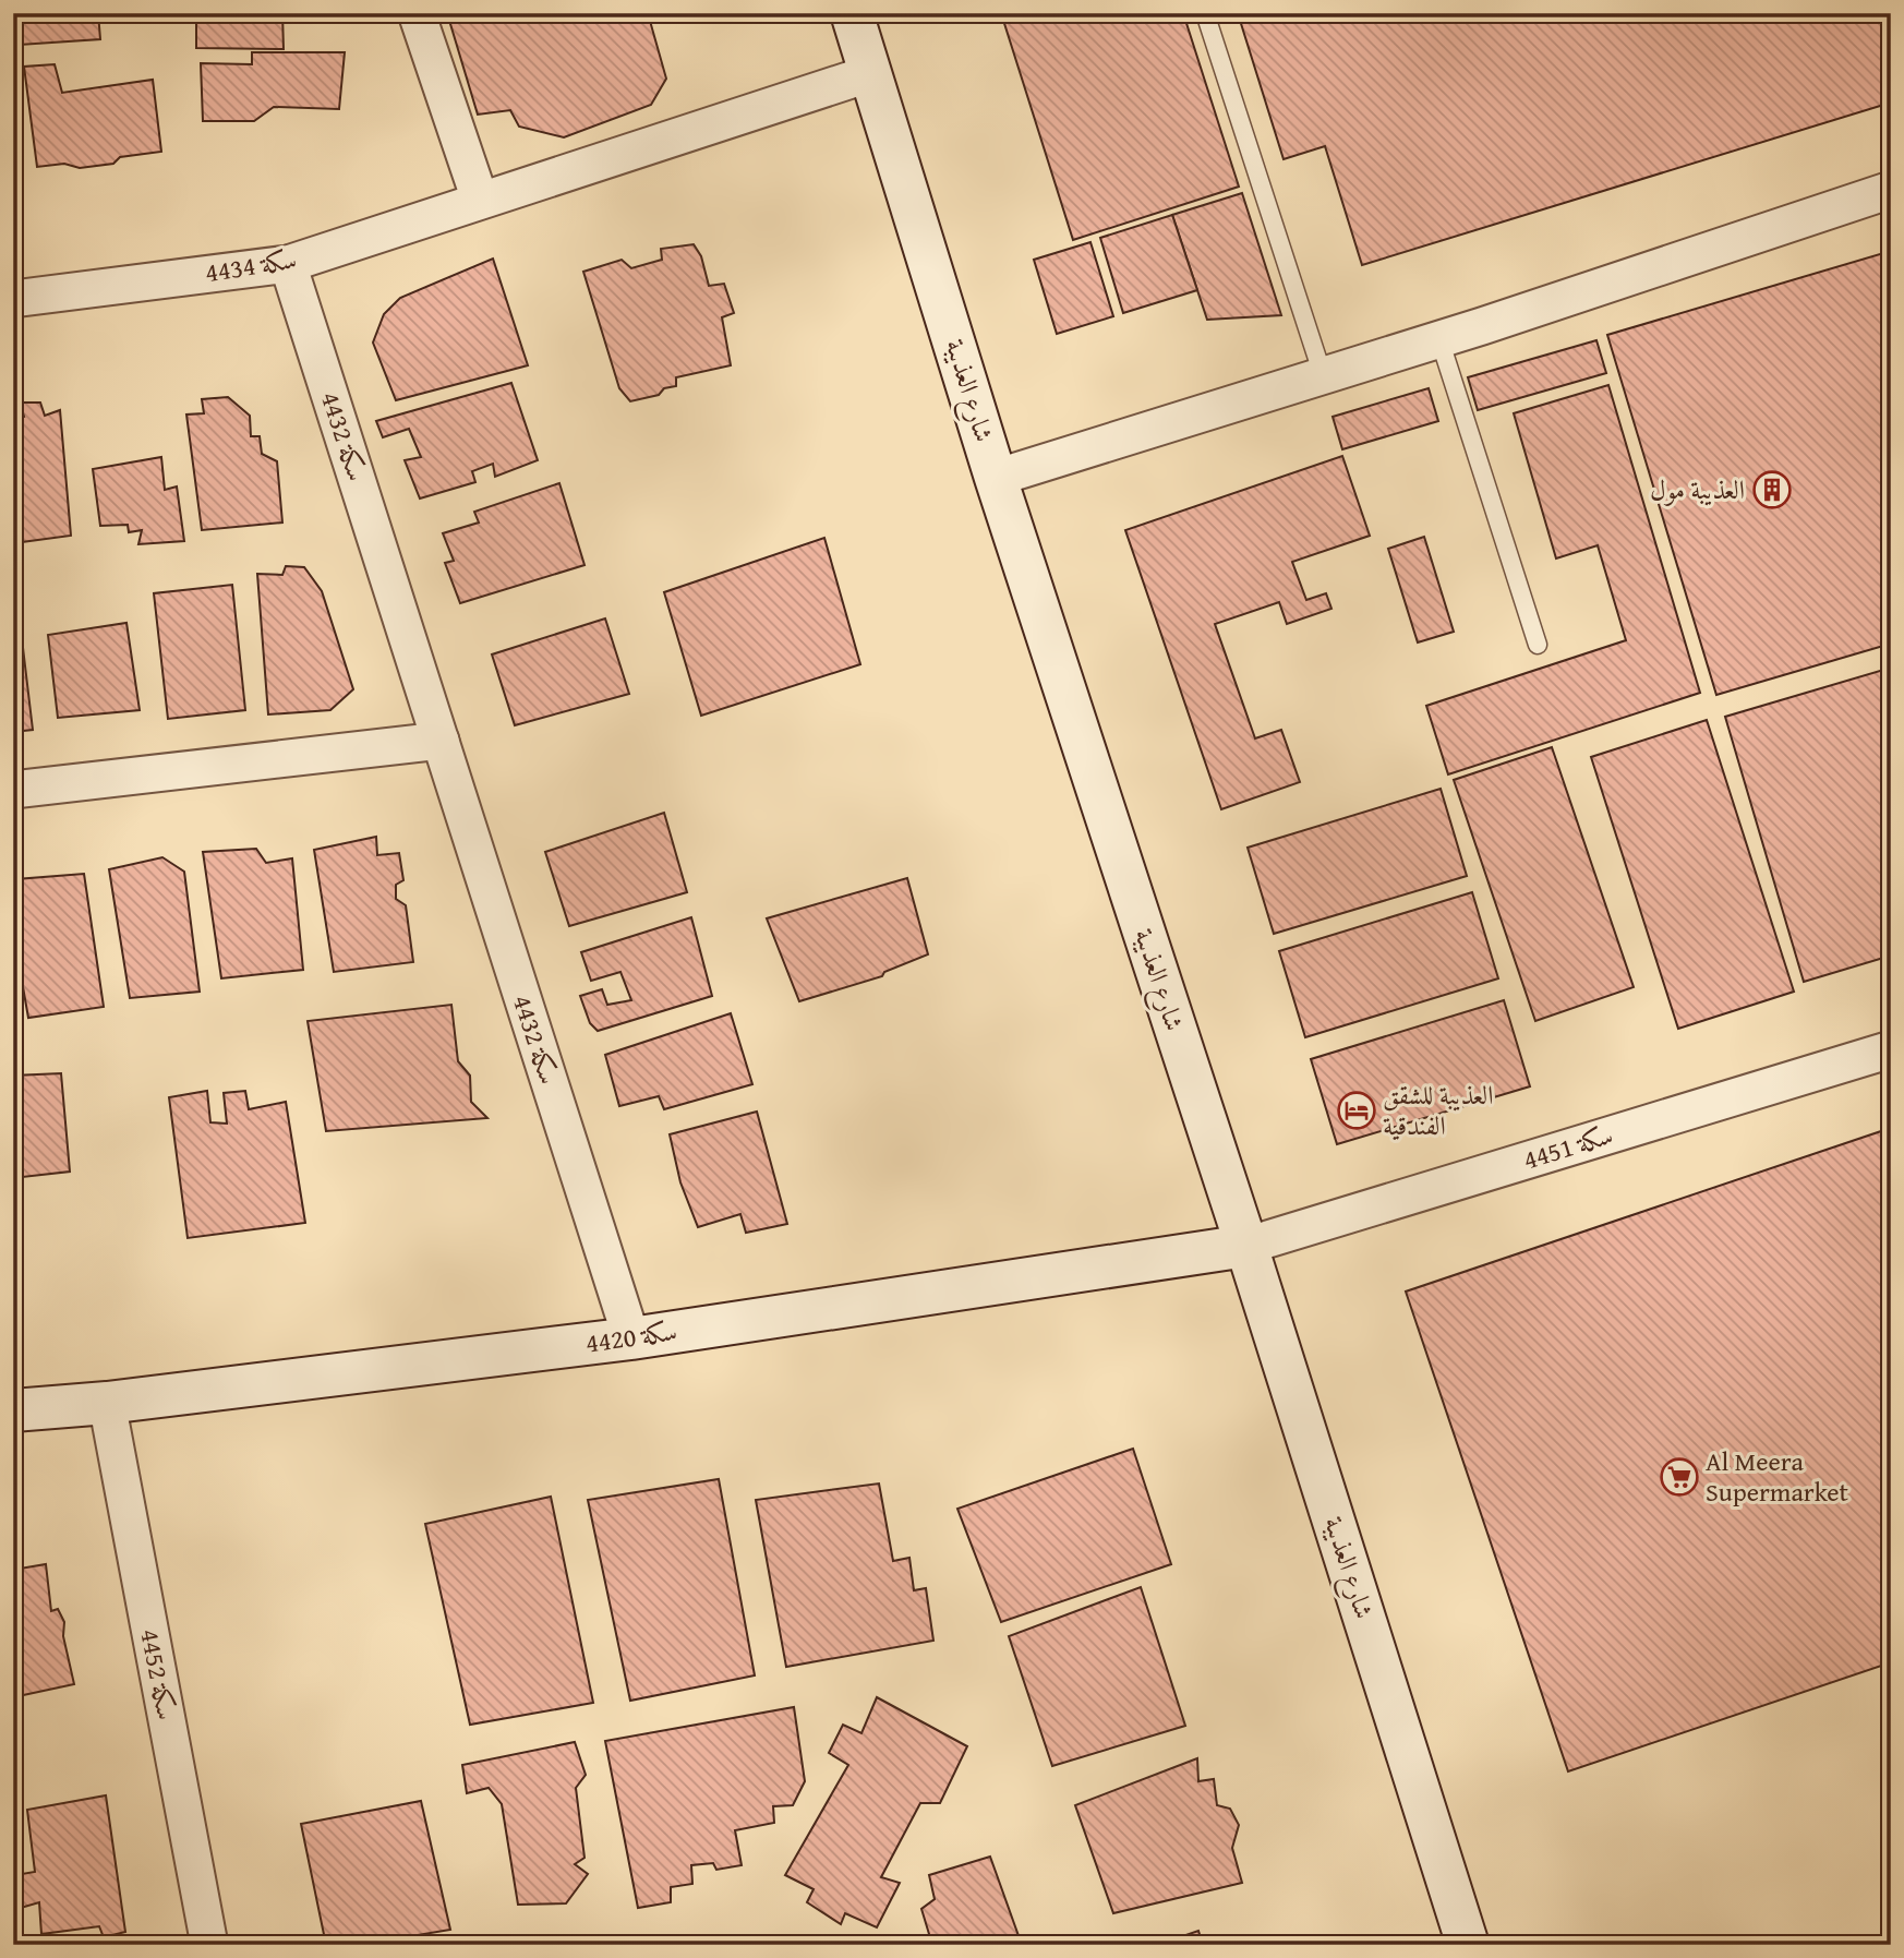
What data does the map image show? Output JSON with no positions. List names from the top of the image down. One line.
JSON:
{"streets":{"street":["سكة 4434","شارع العذيبة","سكة 4432","سكة 4451","سكة 4420","سكة 4452"]},"crossings":[["سكة 4434","شارع العذيبة"],["سكة 4434","سكة 4432"],["شارع العذيبة","سكة 4451"],["شارع العذيبة","سكة 4420"],["سكة 4432","سكة 4420"],["سكة 4451","سكة 4420"],["سكة 4420","سكة 4452"]],"places":{"building":["العذيبة مول"],"hotel":["العذيبة للشقق الفندقية"],"supermarket":["Al Meera Supermarket"]}}
